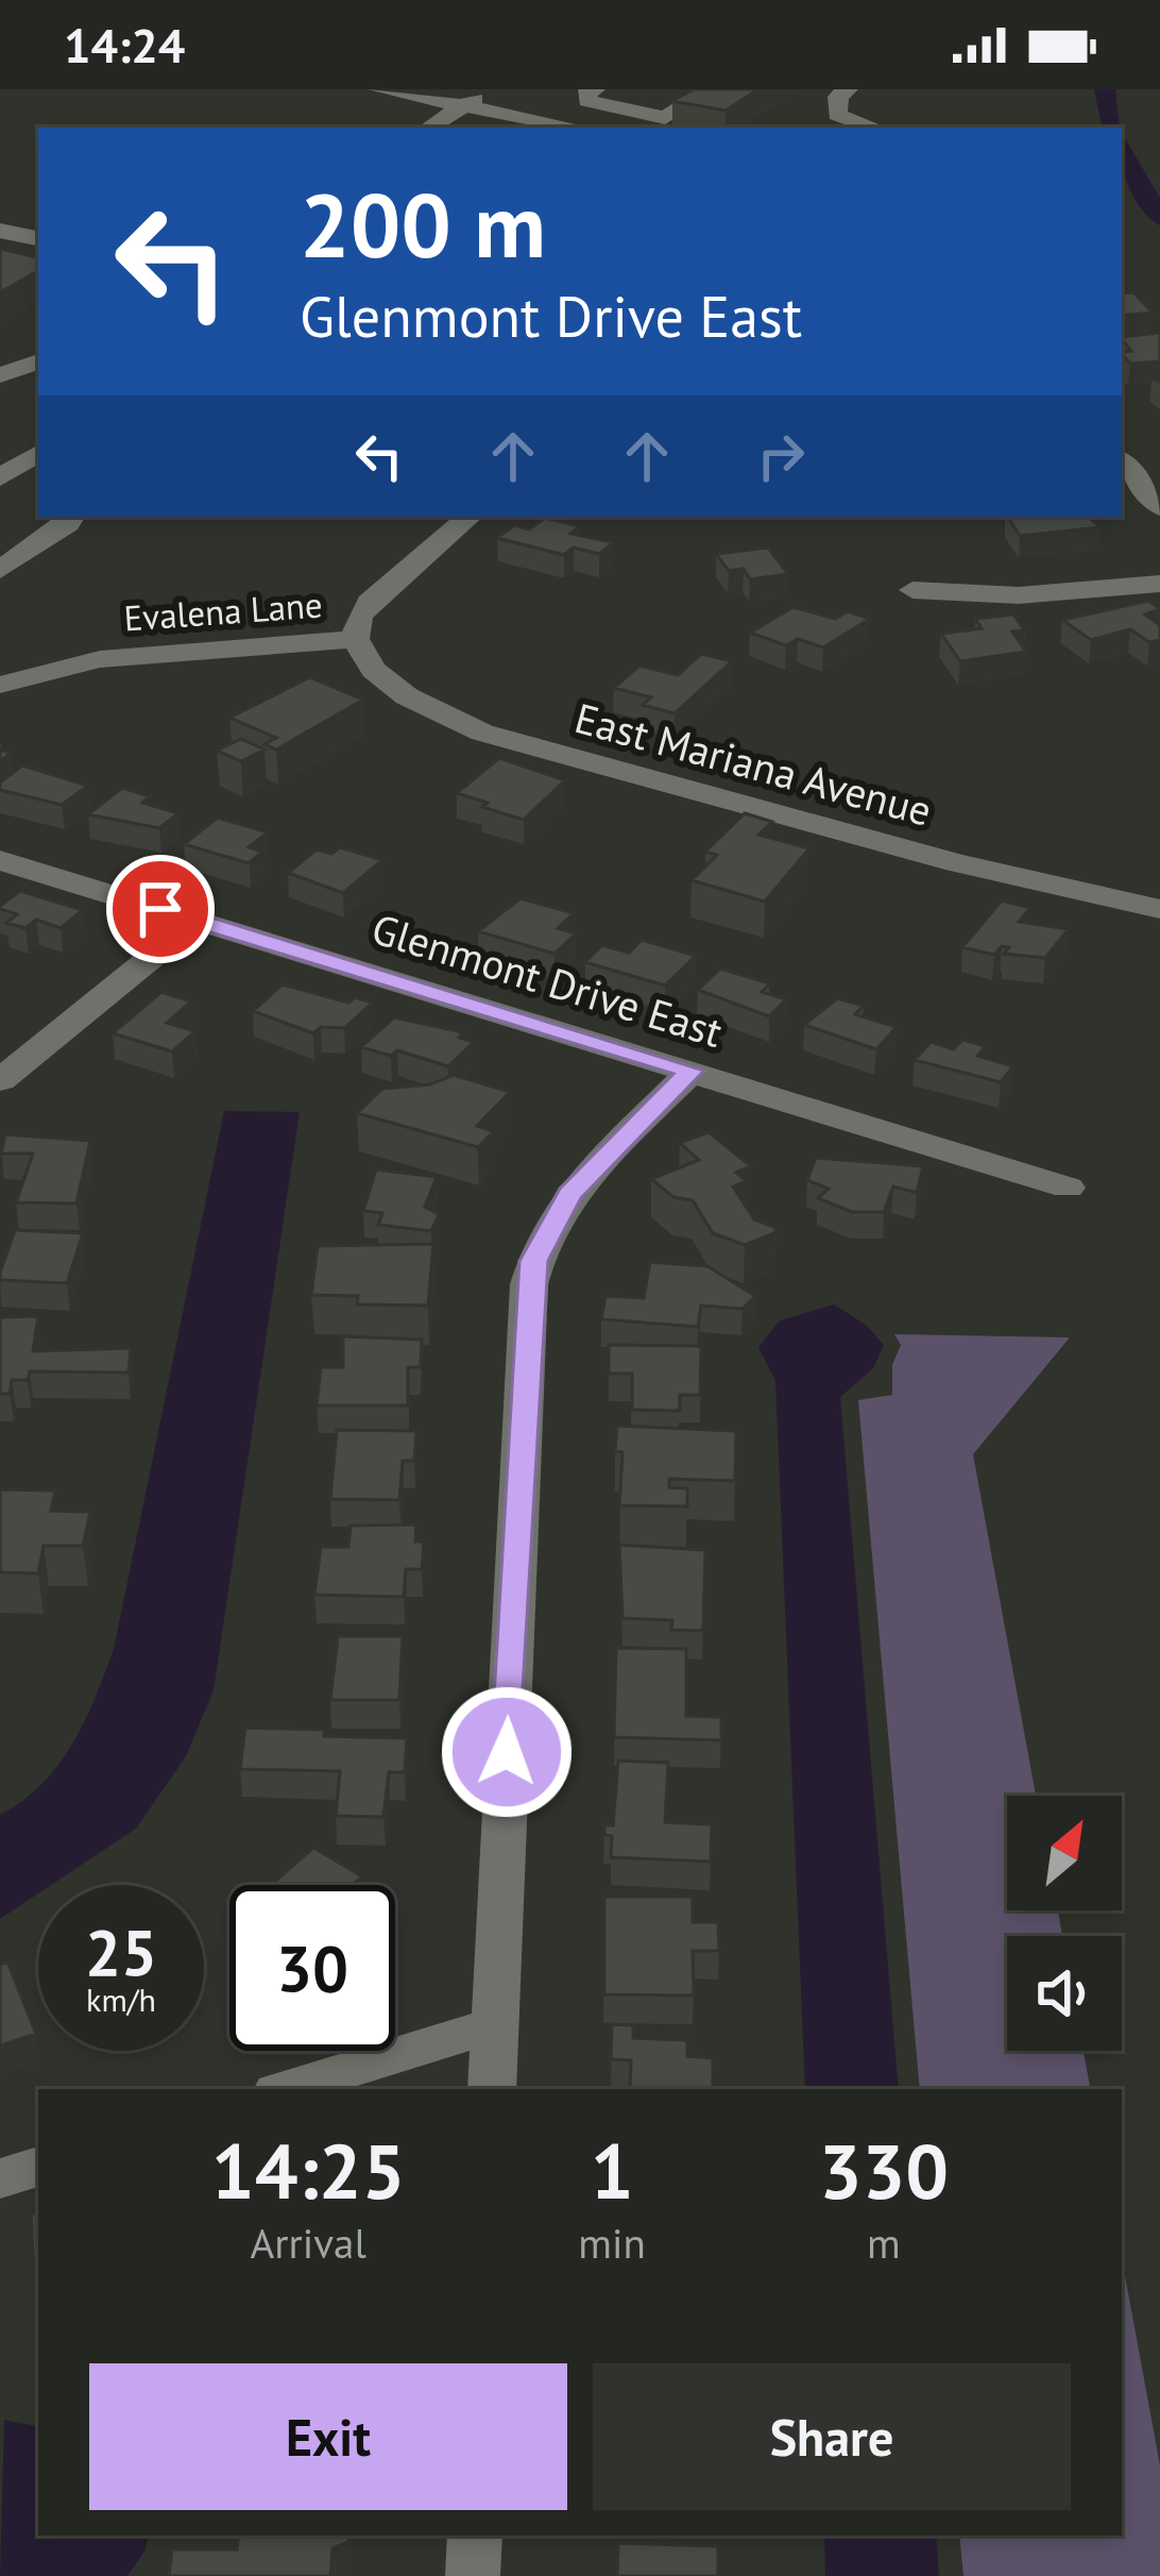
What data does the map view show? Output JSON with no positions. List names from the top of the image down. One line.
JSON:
{"streets":{"street":["Evalena Lane","East Mariana Avenue","Glenmont Drive East"]},"crossings":[["Evalena Lane","East Mariana Avenue"]],"north":"top right","page":{"status":"14:24","turn":["200 m","Glenmont Drive East"],"speed":"25 km/h","limit":"30","eta":["14:25","Arrival","1","min","330","m"],"buttons":["Exit","Share"]}}
